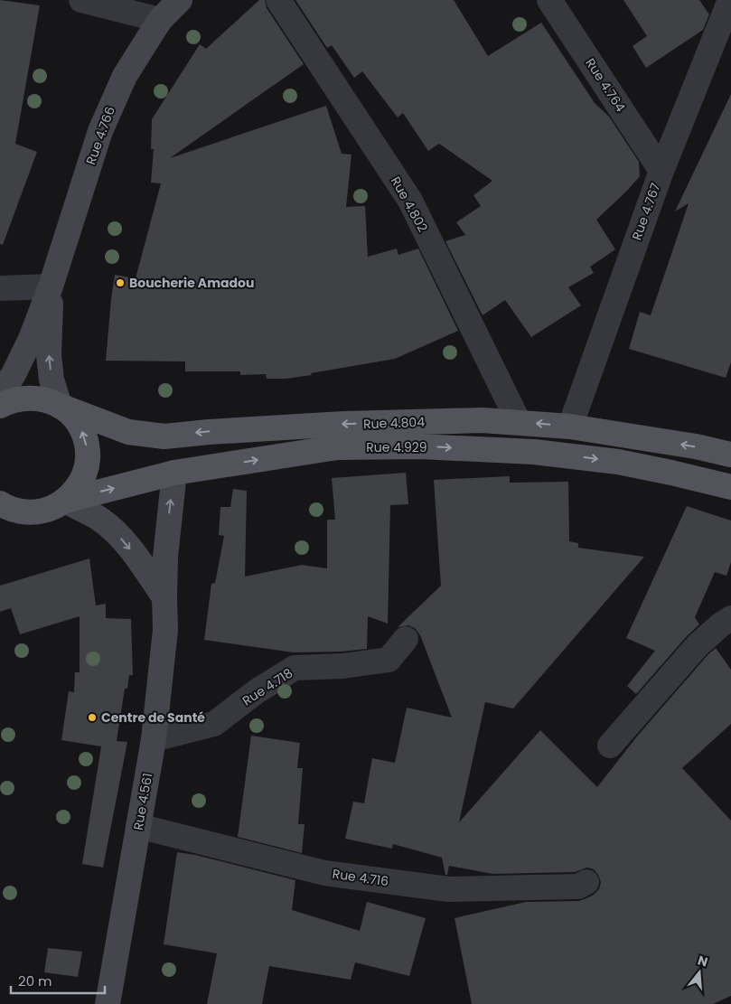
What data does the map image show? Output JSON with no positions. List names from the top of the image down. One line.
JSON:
{"streets":{"main road":["Rue 4.766","Rue 4.804","Rue 4.929","Rue 4.561"],"street":["Rue 4.764","Rue 4.802","Rue 4.767","Rue 4.718","Rue 4.716"]},"crossings":[["Rue 4.764","Rue 4.767"],["Rue 4.766","Rue 4.804"],["Rue 4.802","Rue 4.804"],["Rue 4.767","Rue 4.804"],["Rue 4.929","Rue 4.561"],["Rue 4.718","Rue 4.561"],["Rue 4.561","Rue 4.716"]],"one_way":["Rue 4.804","Rue 4.929"],"places":["Boucherie Amadou","Centre de Santé"],"scale_bar":"20 m","north":"top"}
